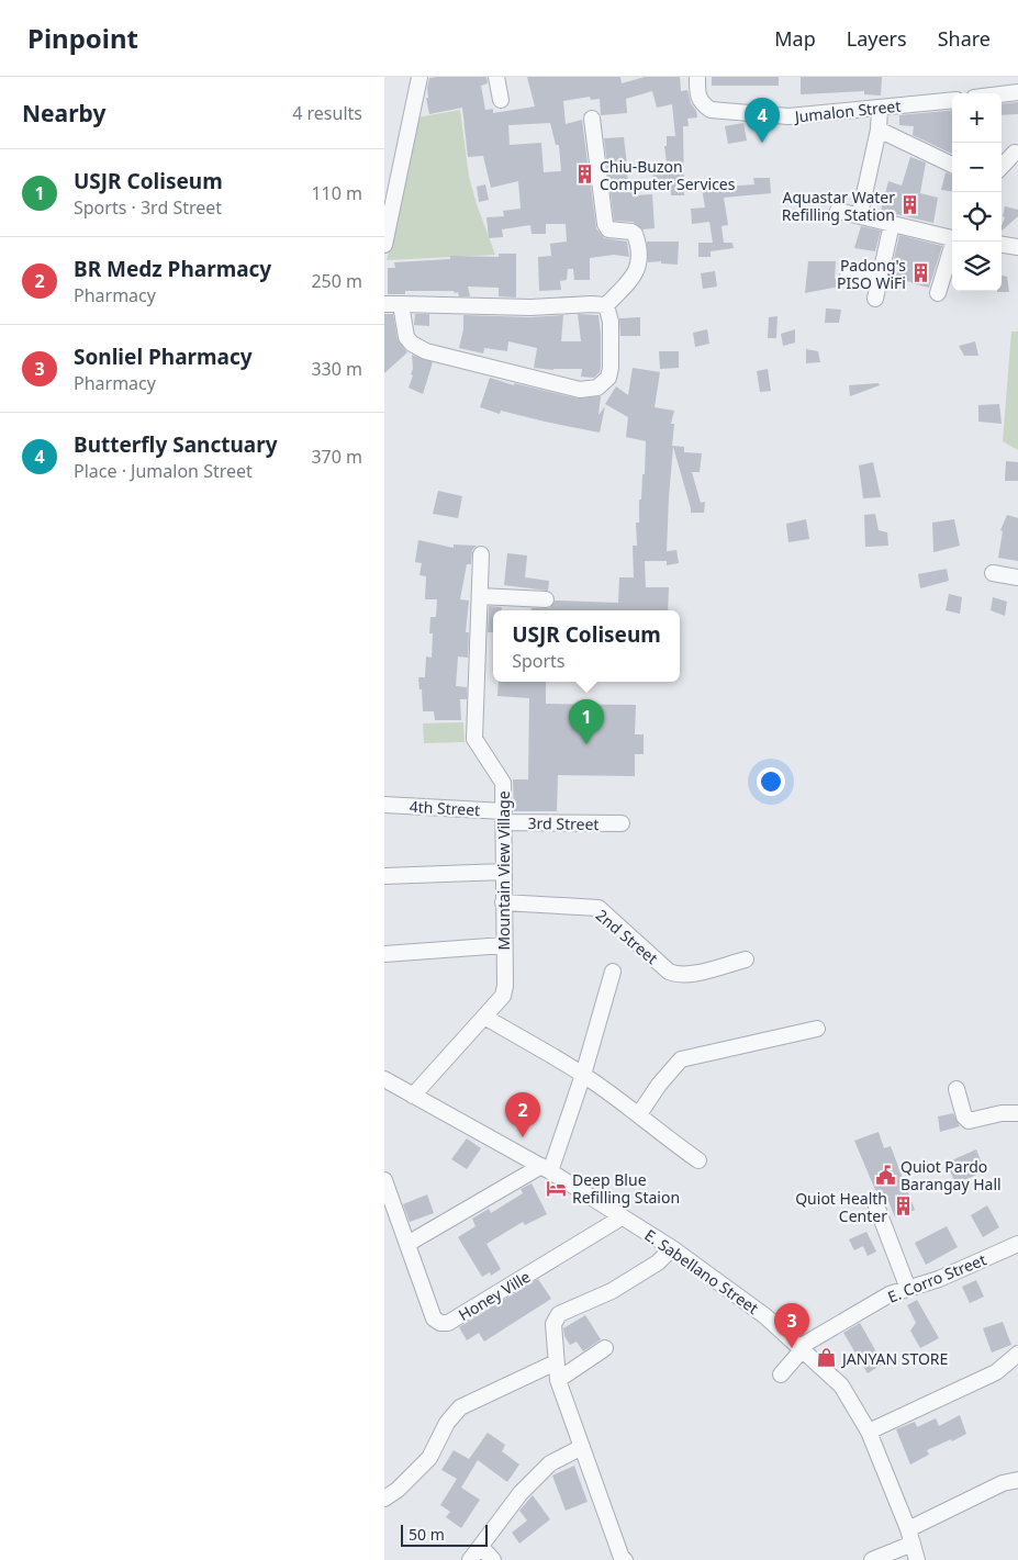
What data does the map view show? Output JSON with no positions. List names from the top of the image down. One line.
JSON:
{"streets":{"street":["Jumalon Street","4th Street","3rd Street","Mountain View Village","2nd Street","E. Sabellano Street","E. Corro Street","Honey Ville"]},"crossings":[["4th Street","3rd Street"],["4th Street","Mountain View Village"],["3rd Street","Mountain View Village"],["Mountain View Village","2nd Street"],["Mountain View Village","E. Sabellano Street"],["E. Sabellano Street","E. Corro Street"],["E. Sabellano Street","Honey Ville"]],"places":{"building":["Chiu-Buzon Computer Services","Aquastar Water Refilling Station","Padong's PISO WiFi","Quiot Health Center"],"public building":["Quiot Pardo Barangay Hall"],"hotel":["Deep Blue Refilling Staion"],"shop":["JANYAN STORE"]},"scale_bar":"50 m","page":{"header":"Pinpoint","nav":["Map","Layers","Share"],"heading":["Nearby","4 results"],"map_buttons":["+","−"],"pins":["4","1","2","3"],"list":[{"mark":"1","name":"USJR Coliseum","note":"Sports · 3rd Street","value":"110 m"},{"mark":"2","name":"BR Medz Pharmacy","note":"Pharmacy","value":"250 m"},{"mark":"3","name":"Sonliel Pharmacy","note":"Pharmacy","value":"330 m"},{"mark":"4","name":"Butterfly Sanctuary","note":"Place · Jumalon Street","value":"370 m"}],"popup":["USJR Coliseum","Sports"],"scale":"50 m"}}
